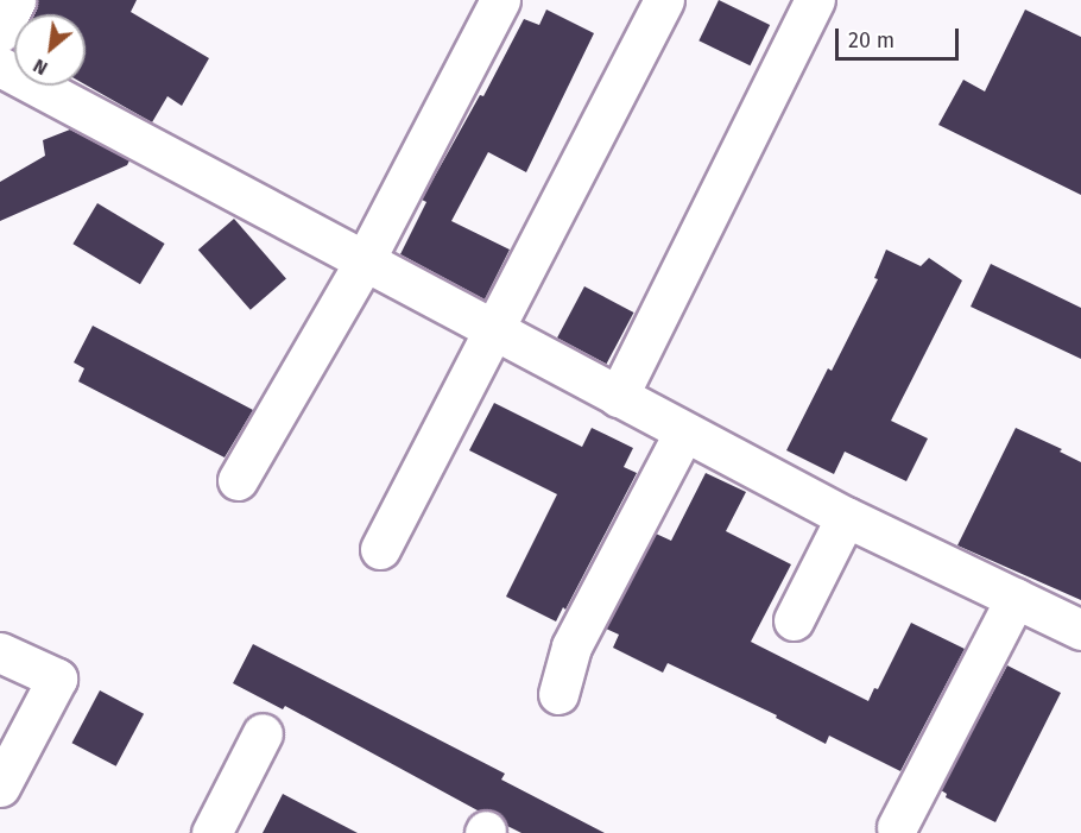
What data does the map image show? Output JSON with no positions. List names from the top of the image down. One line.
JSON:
{"scale_bar":"20 m","north":"bottom left"}
